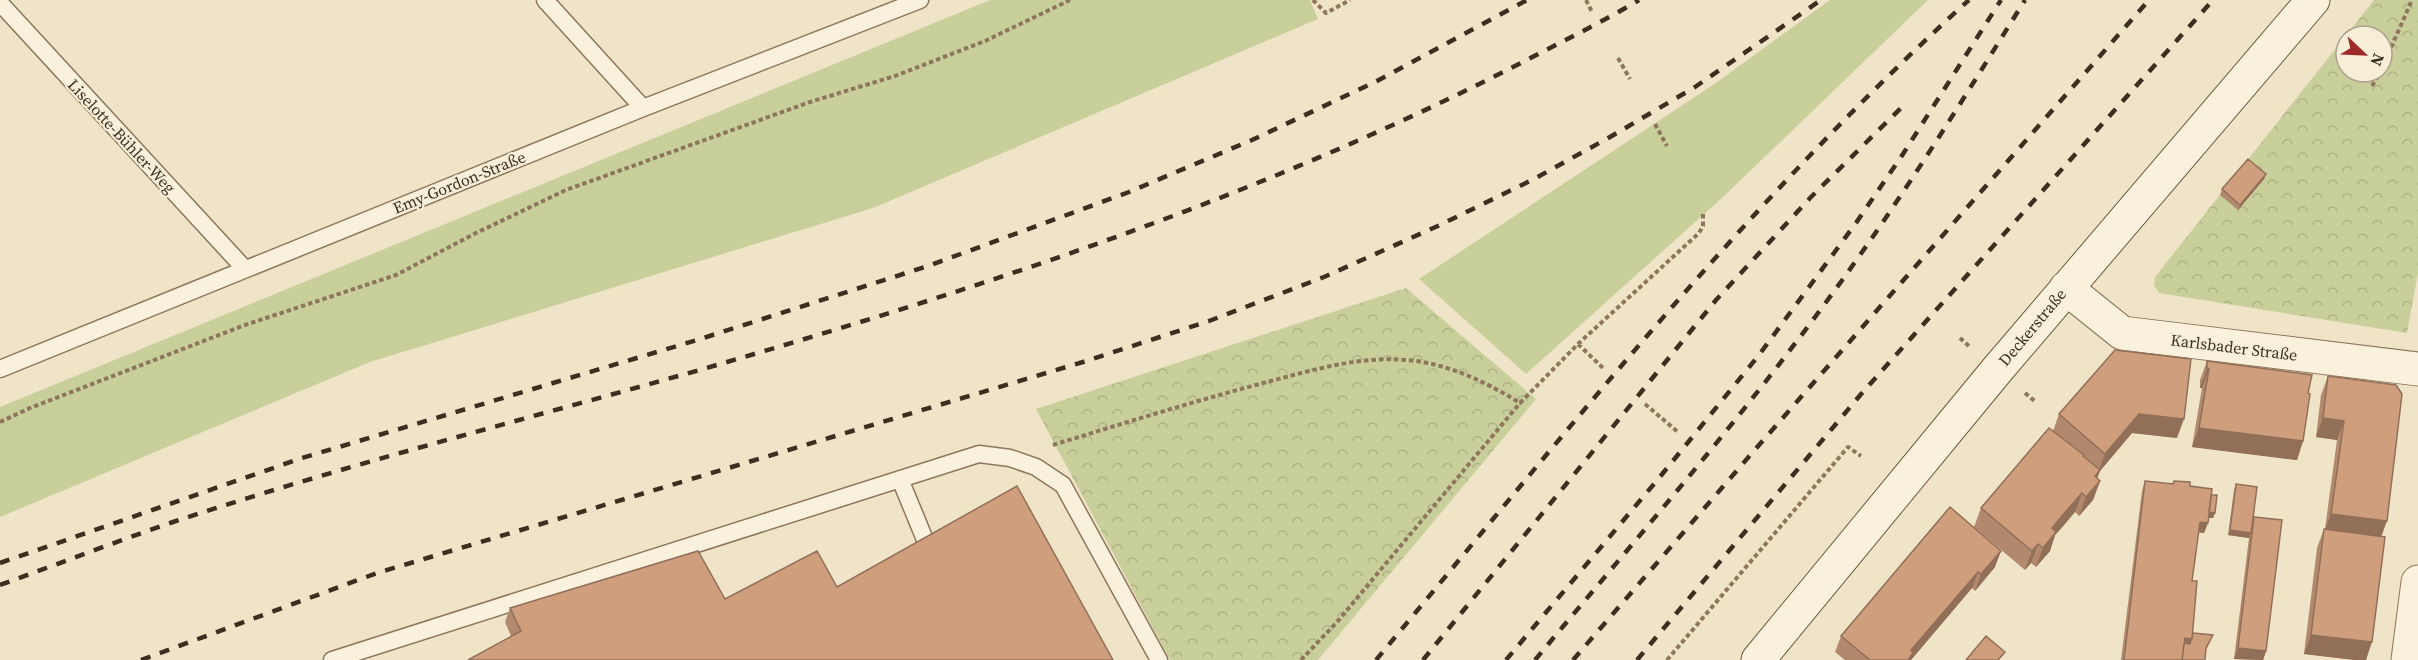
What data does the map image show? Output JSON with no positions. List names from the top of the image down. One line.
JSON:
{"streets":{"street":["Deckerstraße","Karlsbader Straße"],"lane":["Liselotte-Bühler-Weg","Emy-Gordon-Straße"]},"crossings":[["Liselotte-Bühler-Weg","Emy-Gordon-Straße"],["Deckerstraße","Karlsbader Straße"]],"north":"bottom right"}
